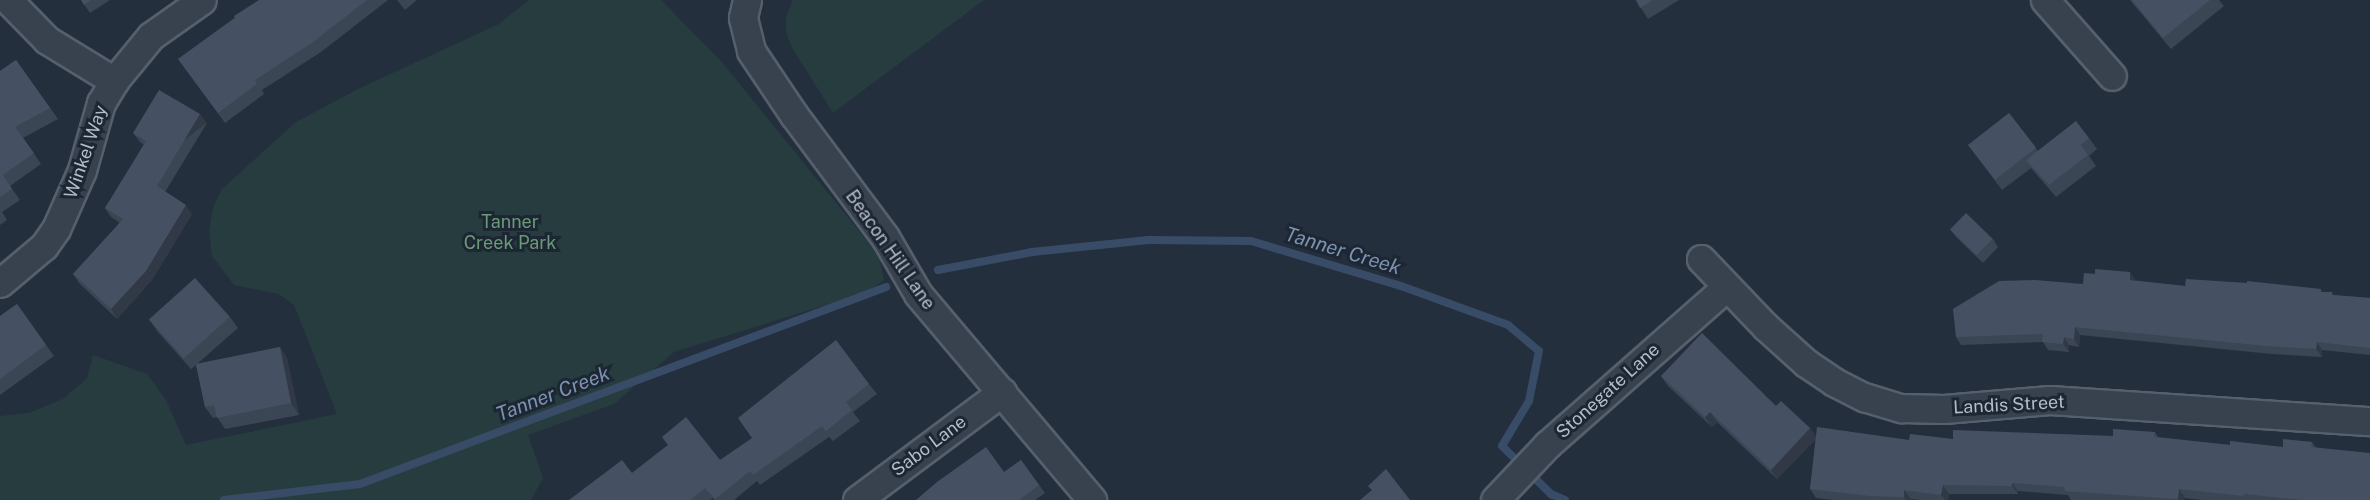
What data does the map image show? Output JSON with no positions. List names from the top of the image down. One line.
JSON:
{"streets":{"street":["Winkel Way","Beacon Hill Lane","Stonegate Lane","Landis Street","Sabo Lane"]},"crossings":[["Beacon Hill Lane","Sabo Lane"],["Stonegate Lane","Landis Street"]],"water":["Tanner Creek"],"parks":["Tanner Creek Park"]}
